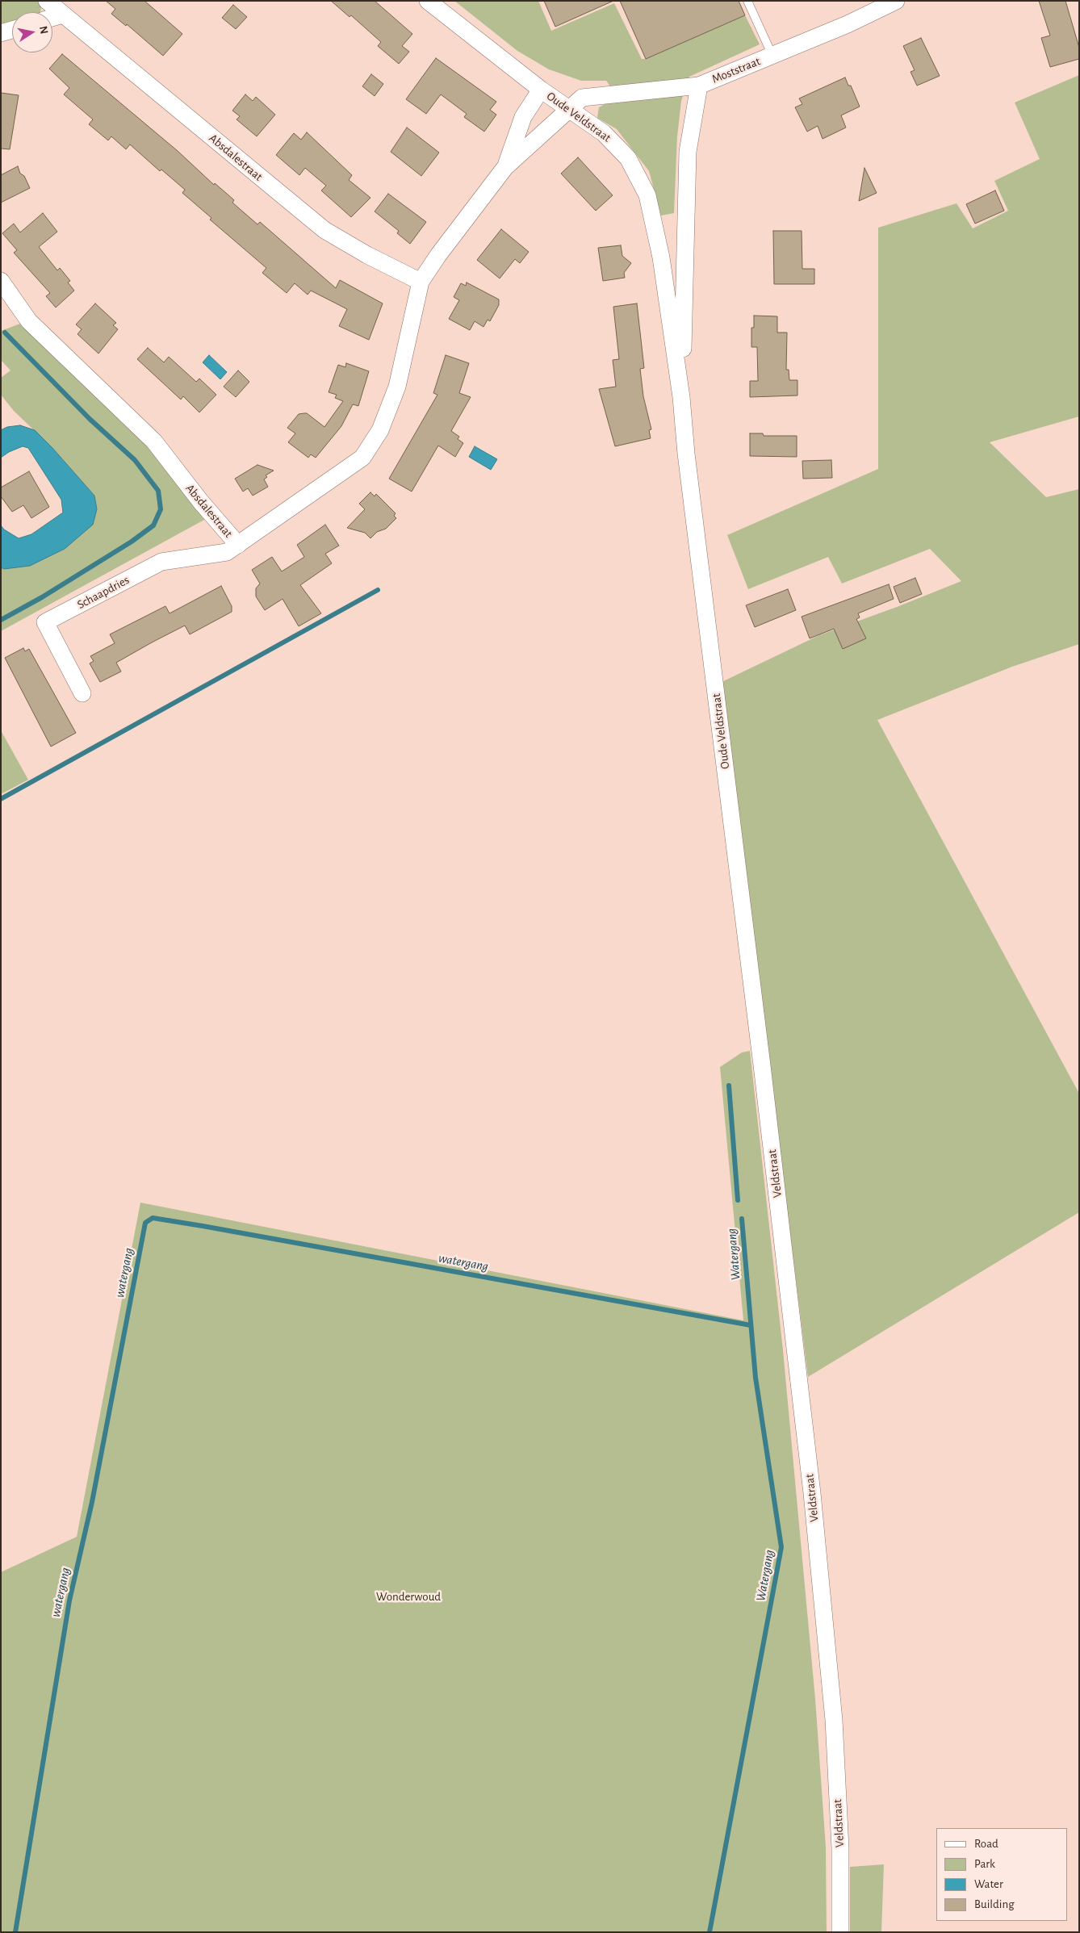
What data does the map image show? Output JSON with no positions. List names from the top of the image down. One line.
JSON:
{"streets":{"street":["Moststraat","Oude Veldstraat","Absdalestraat","Schaapdries","Veldstraat"]},"crossings":[["Moststraat","Oude Veldstraat"],["Moststraat","Absdalestraat"],["Oude Veldstraat","Absdalestraat"],["Oude Veldstraat","Veldstraat"],["Absdalestraat","Schaapdries"]],"water":["Watergang","watergang"],"parks":["Wonderwoud"],"legend":["Road","Park","Water","Building"],"north":"right"}
